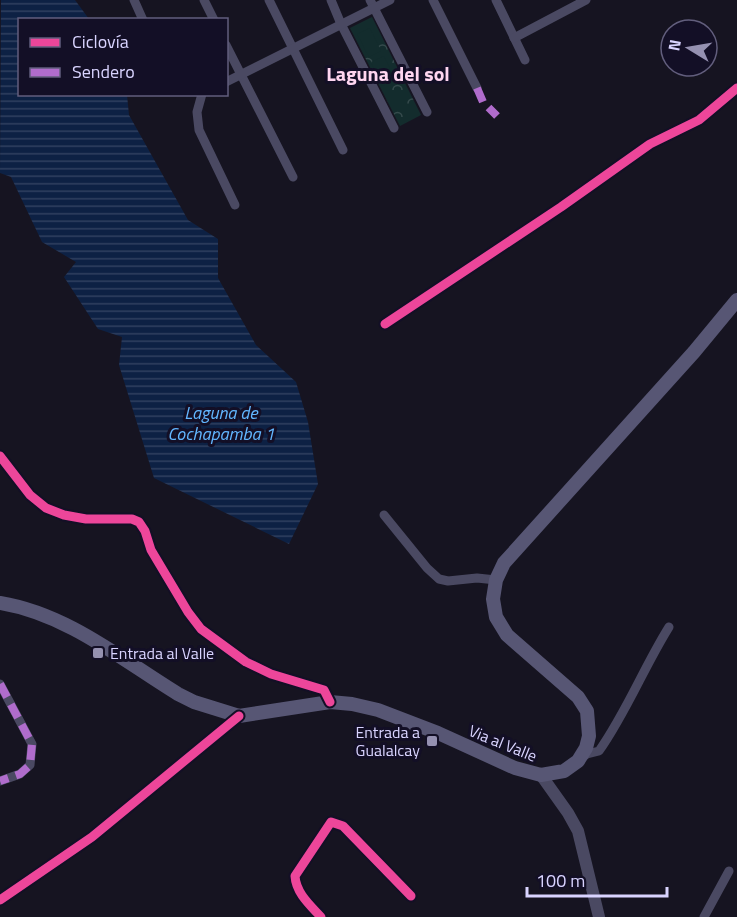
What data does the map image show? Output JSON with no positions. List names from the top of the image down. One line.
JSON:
{"streets":{"main road":["Via al Valle"]},"districts":["Laguna del sol"],"water":["Laguna de Cochapamba 1"],"places":{"transit":["Entrada al Valle","Entrada a Gualalcay"]},"legend":["Ciclovía","Sendero"],"scale_bar":"100 m","north":"left"}
